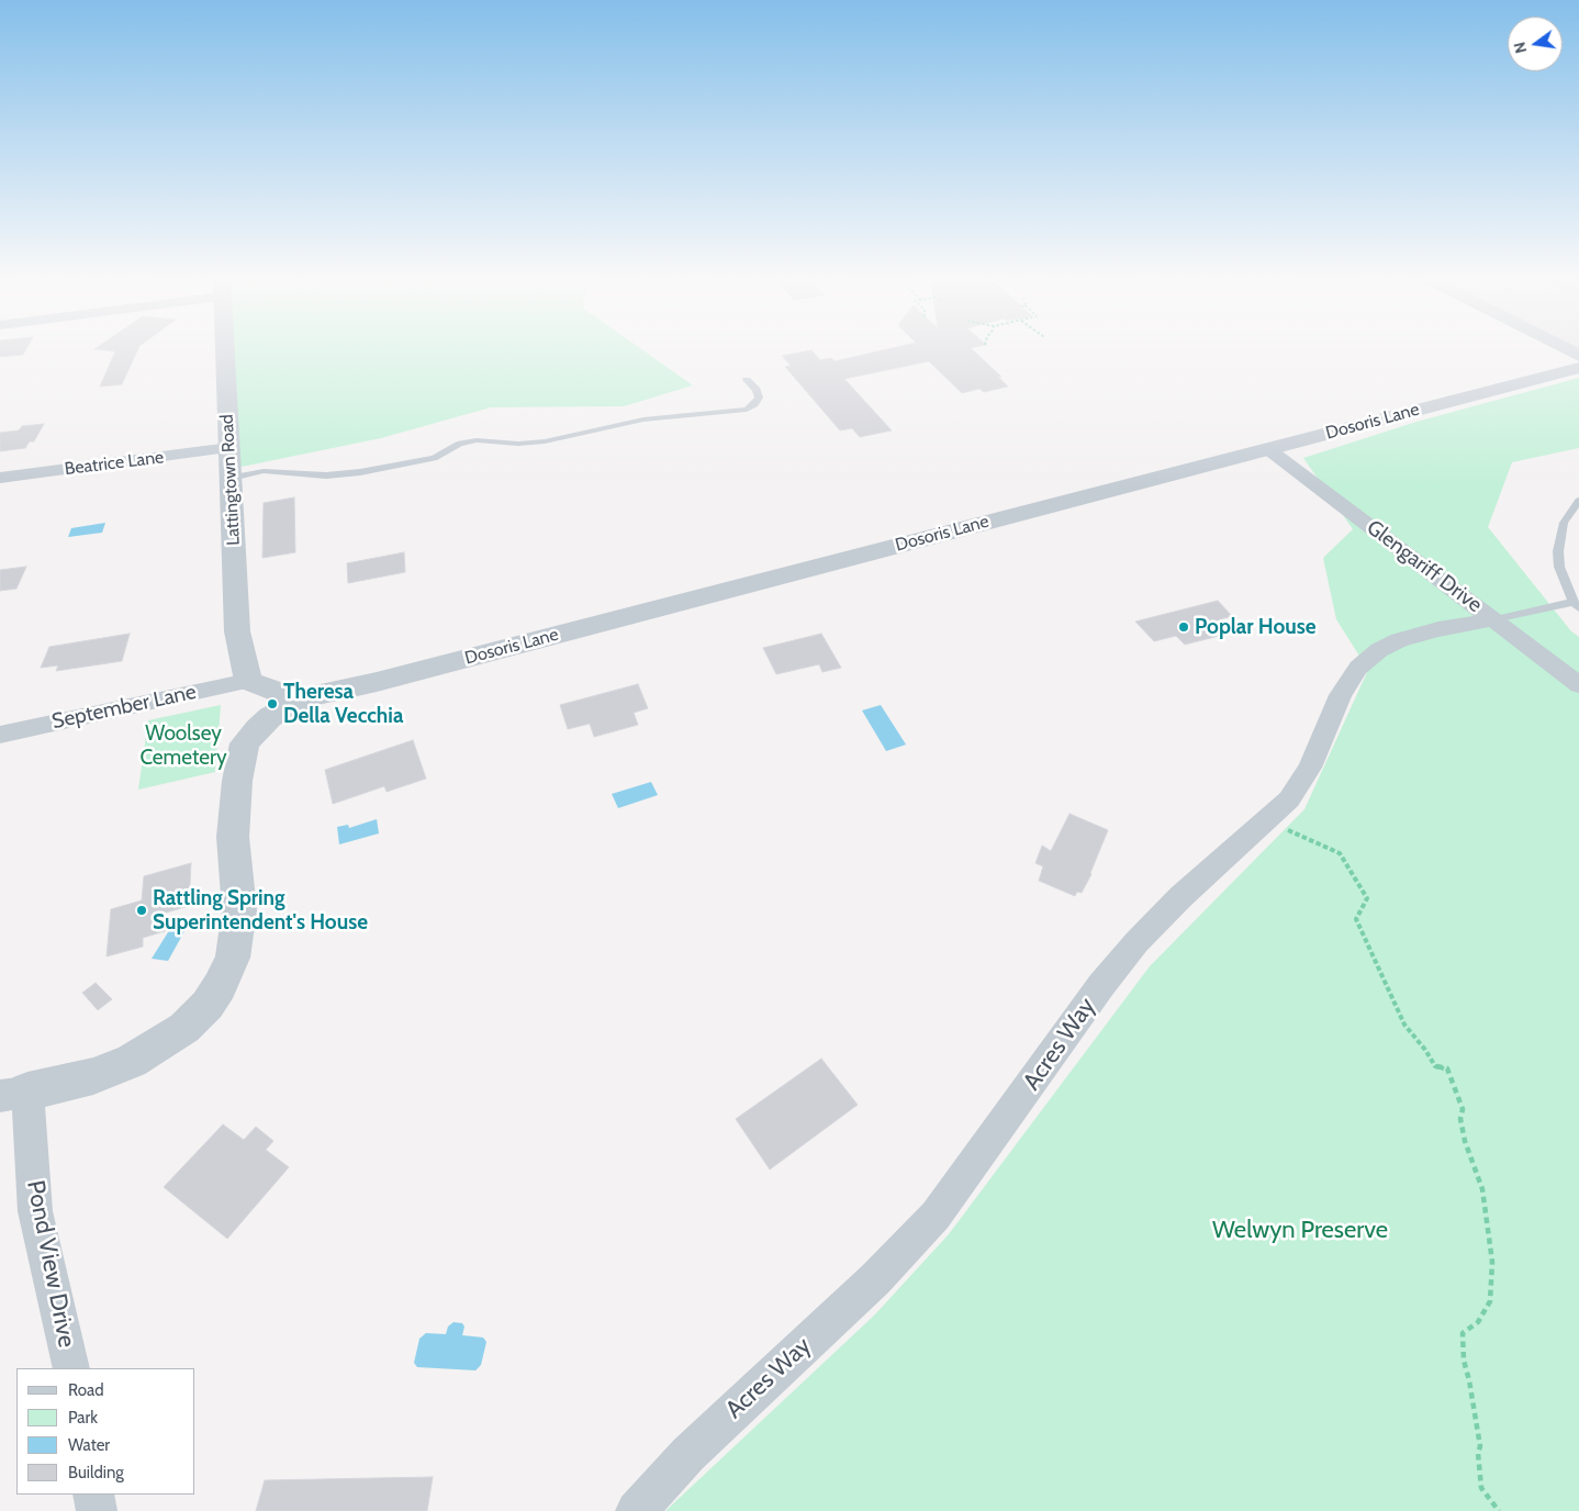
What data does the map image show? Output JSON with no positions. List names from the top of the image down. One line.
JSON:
{"streets":{"street":["Dosoris Lane","Beatrice Lane","Lattingtown Road","Glengariff Drive","September Lane","Acres Way","Pond View Drive"]},"crossings":[["Dosoris Lane","Glengariff Drive"],["Beatrice Lane","Lattingtown Road"],["Lattingtown Road","September Lane"],["Lattingtown Road","Pond View Drive"],["Glengariff Drive","Acres Way"]],"parks":["Woolsey Cemetery","Welwyn Preserve"],"places":["Poplar House","Theresa Della Vecchia","Rattling Spring Superintendent's House"],"legend":["Road","Park","Water","Building"],"north":"left"}
